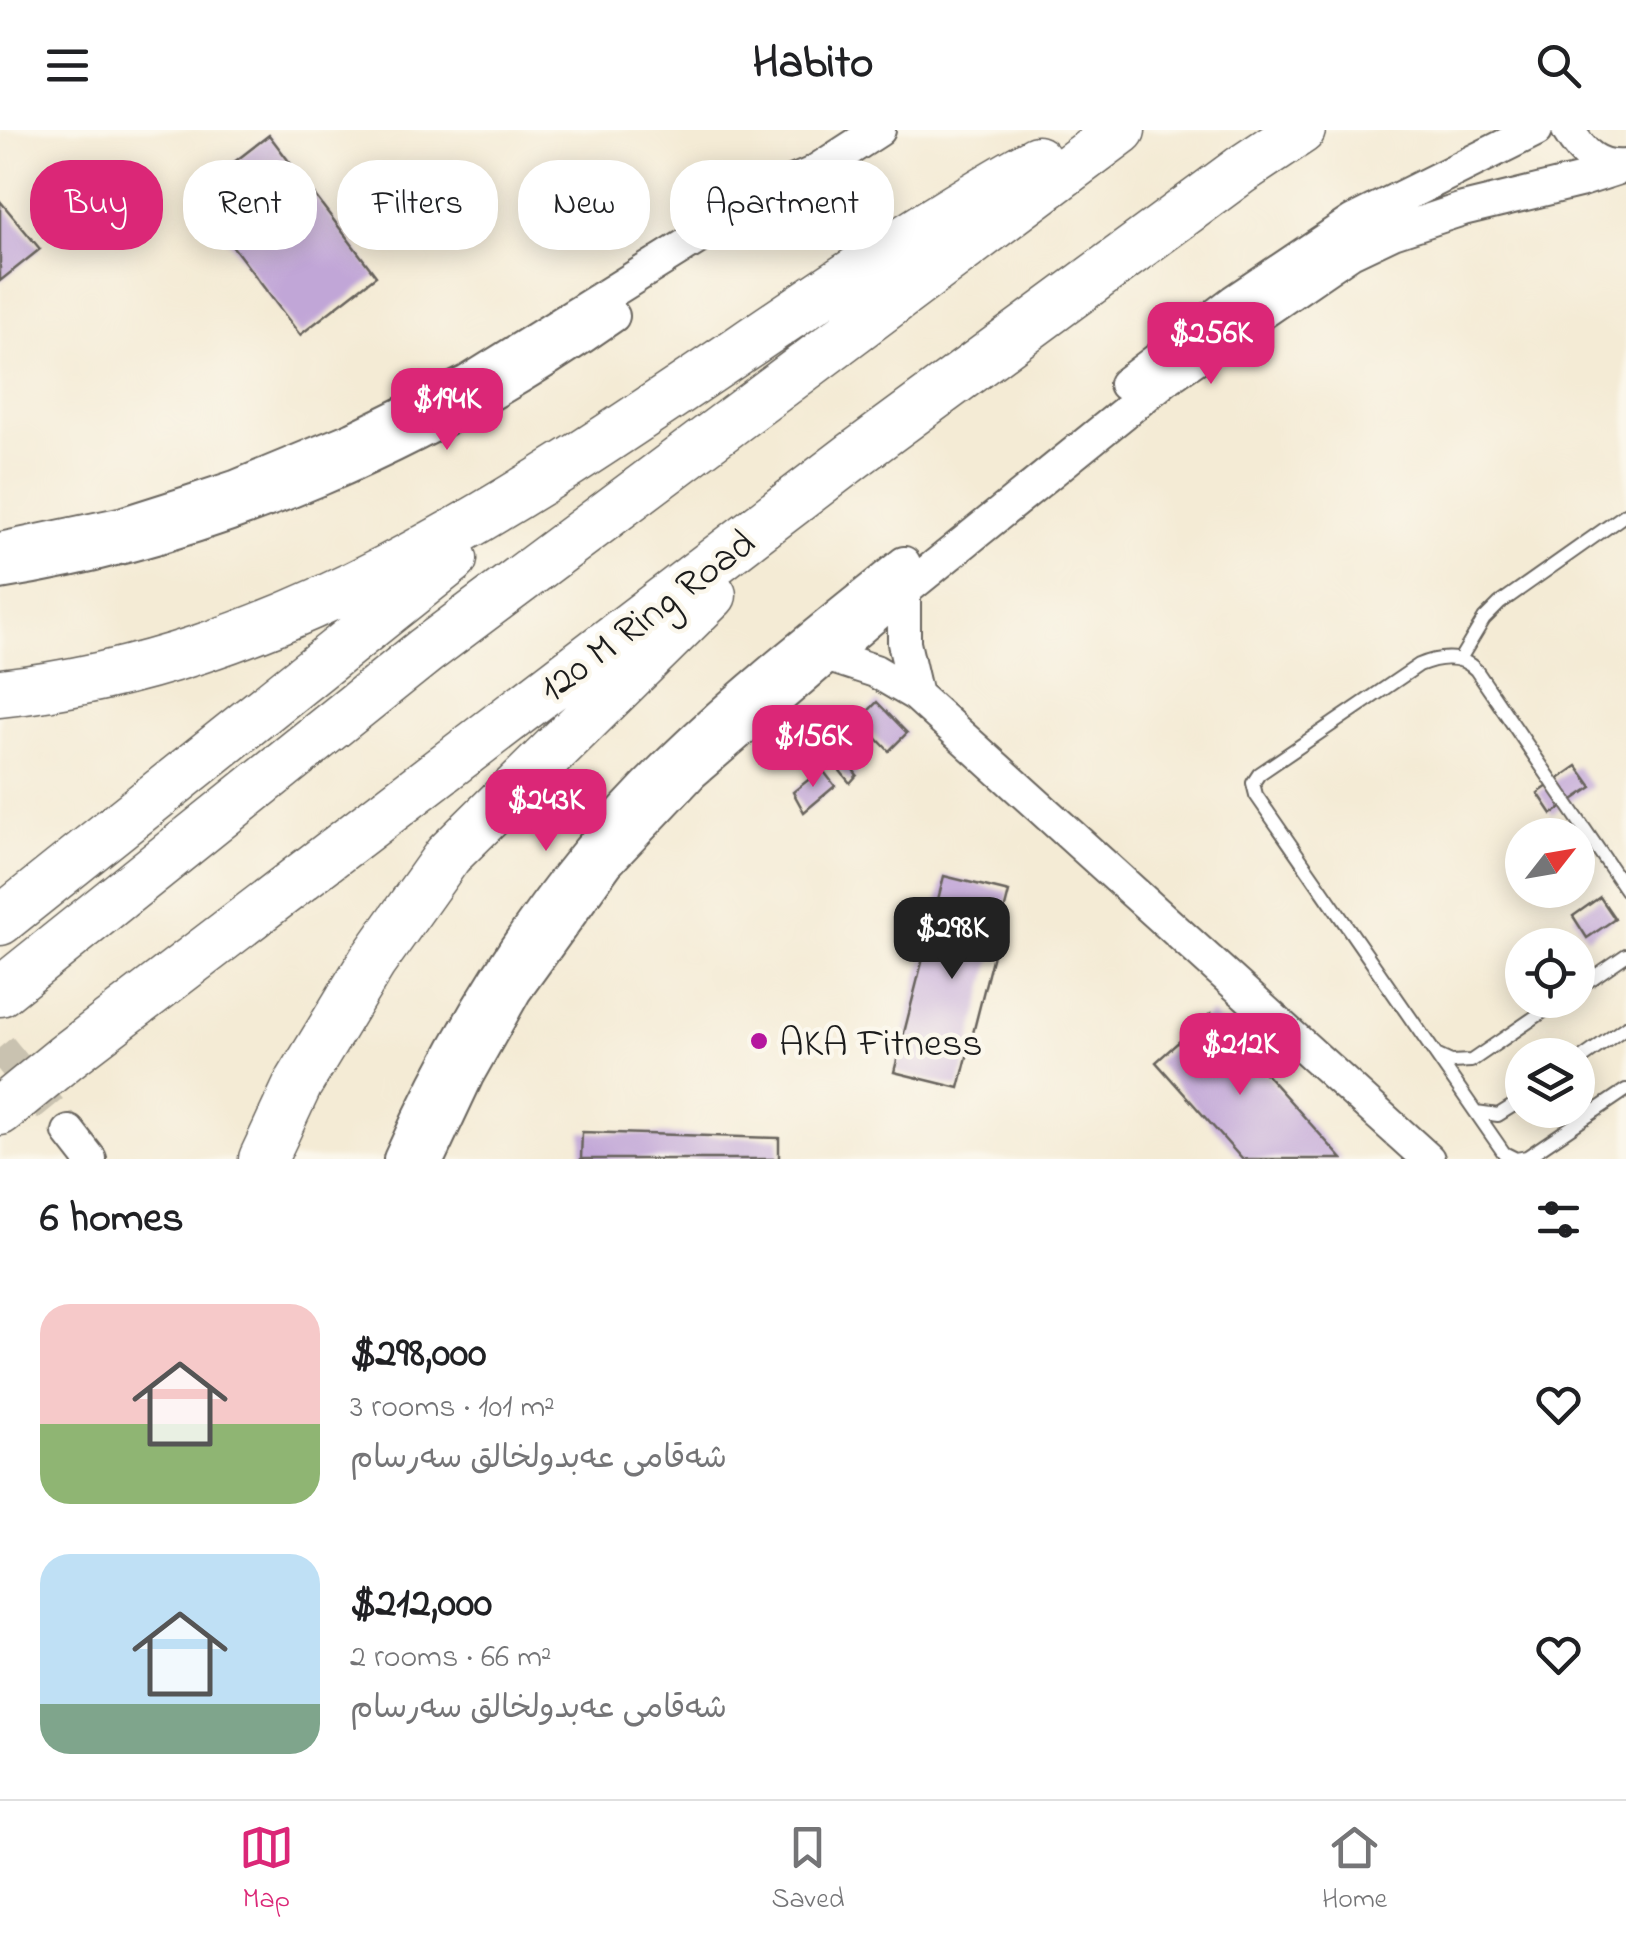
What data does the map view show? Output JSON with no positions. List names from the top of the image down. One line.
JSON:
{"streets":{"highway":["120 M Ring Road"]},"places":["AKA Fitness"],"north":"top right","page":{"header":"Habito","chip":["Buy","Rent","Filters","New","Apartment"],"price":["$256K","$194K","$156K","$243K","$298K","$212K"],"heading":"6 homes","list":[{"name":"$298,000","note":"3 rooms · 101 m² · شەقامی عەبدولخالق سەرسام"},{"name":"$212,000","note":"2 rooms · 66 m² · شەقامی عەبدولخالق سەرسام"}],"tabs":["Map","Saved","Home"]}}
